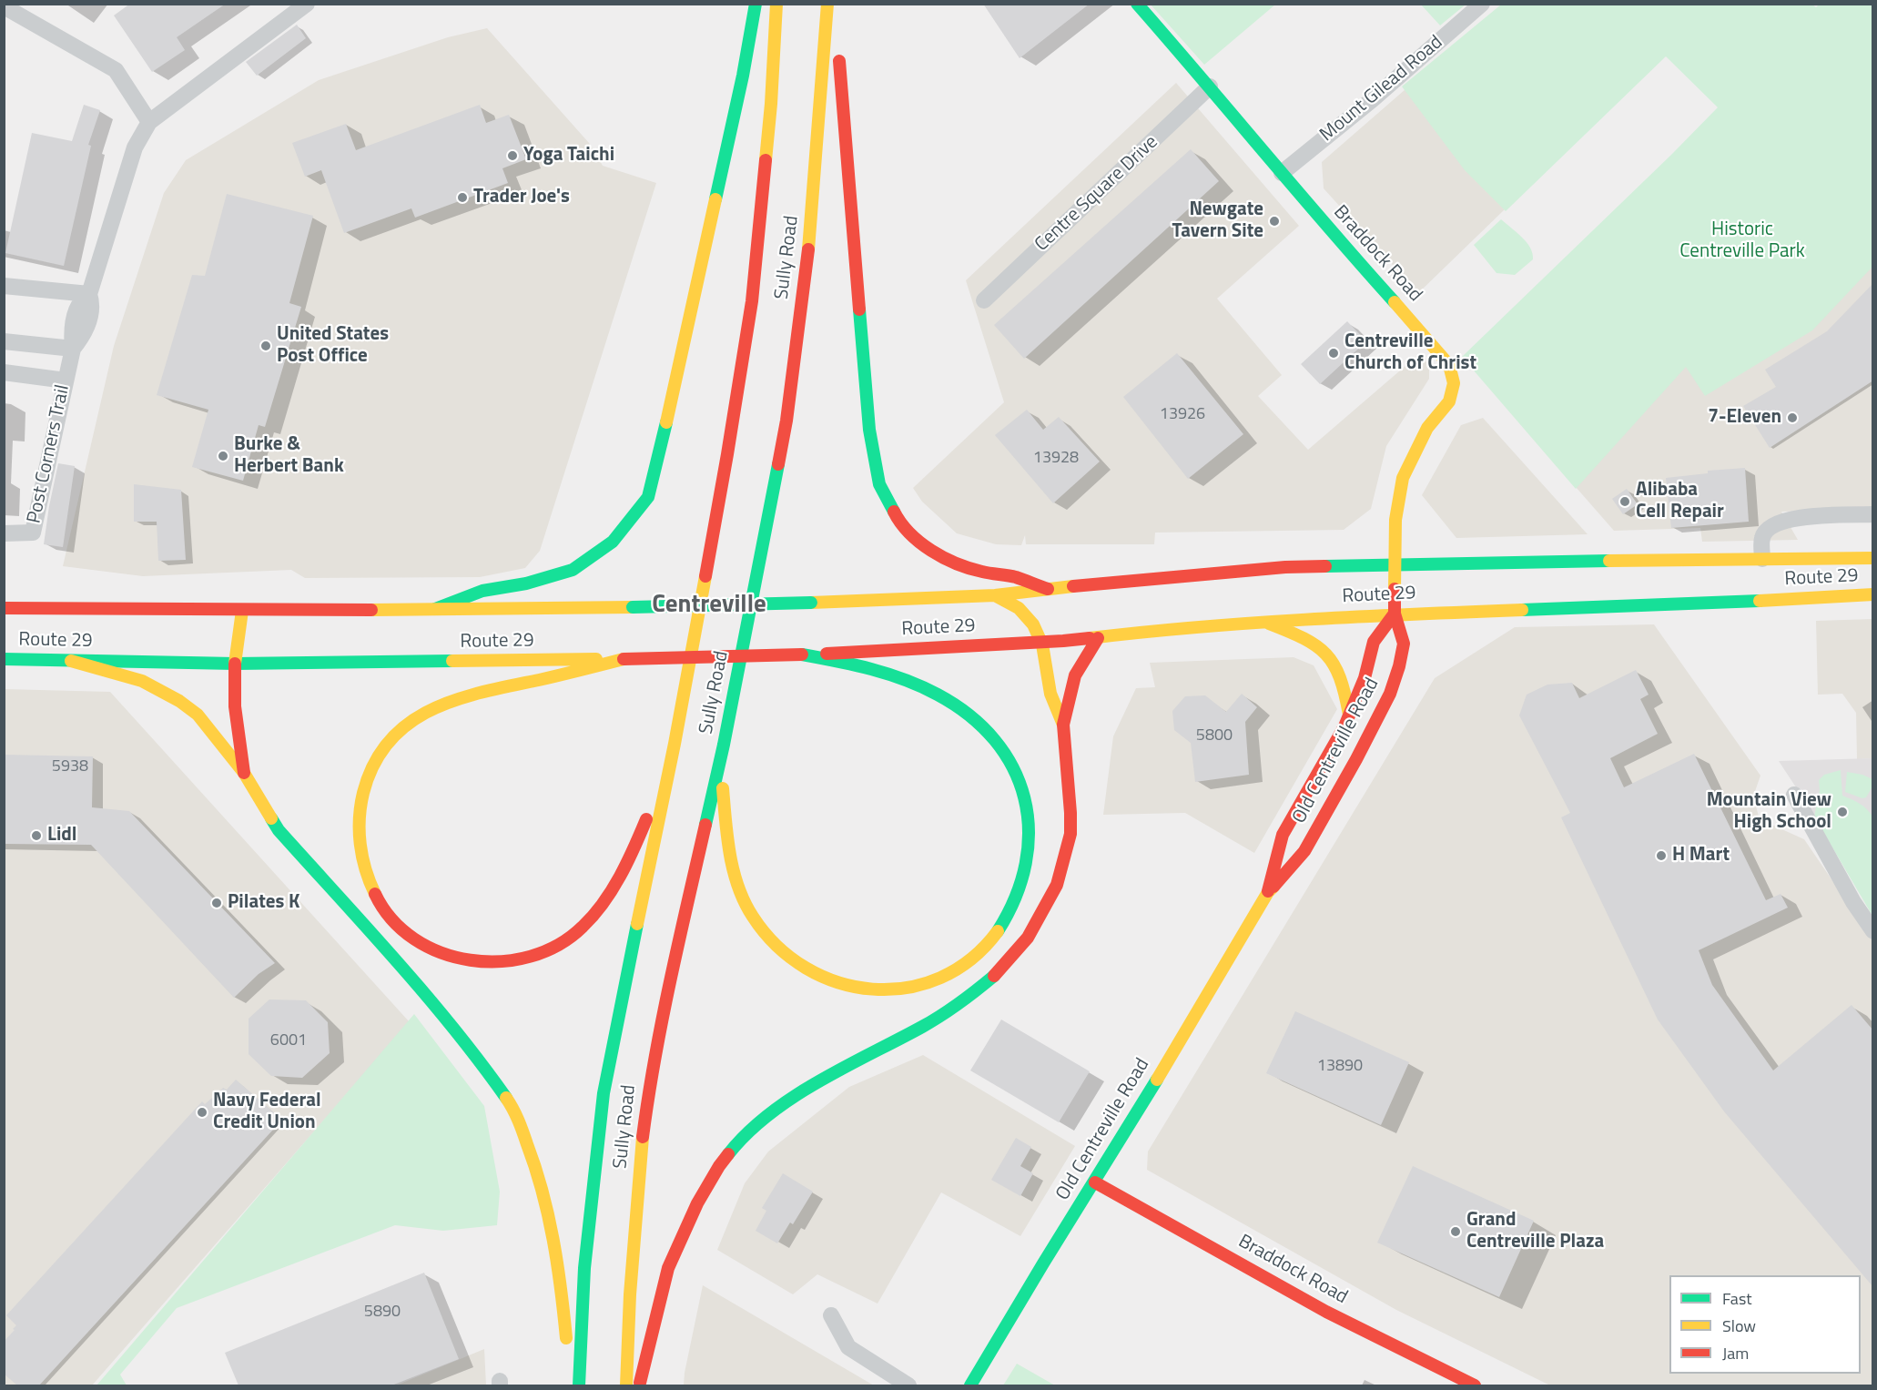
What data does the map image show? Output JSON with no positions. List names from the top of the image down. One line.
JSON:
{"streets":{"main road":["Braddock Road","Sully Road","Route 29","Old Centreville Road"],"street":["Mount Gilead Road","Centre Square Drive","Post Corners Trail"]},"crossings":[["Mount Gilead Road","Braddock Road"],["Centre Square Drive","Braddock Road"],["Braddock Road","Route 29"],["Braddock Road","Old Centreville Road"],["Route 29","Old Centreville Road"]],"districts":["Centreville"],"parks":["Historic Centreville Park"],"places":["Yoga Taichi","Trader Joe's","Newgate Tavern Site","United States Post Office","Centreville Church of Christ","7-Eleven","Burke & Herbert Bank","Alibaba Cell Repair","Mountain View High School","Lidl","H Mart","Pilates K","Navy Federal Credit Union","Grand Centreville Plaza"],"house_numbers":["13926","13928","5800","5938","6001","13890","5890"],"legend":["Fast","Slow","Jam"]}
